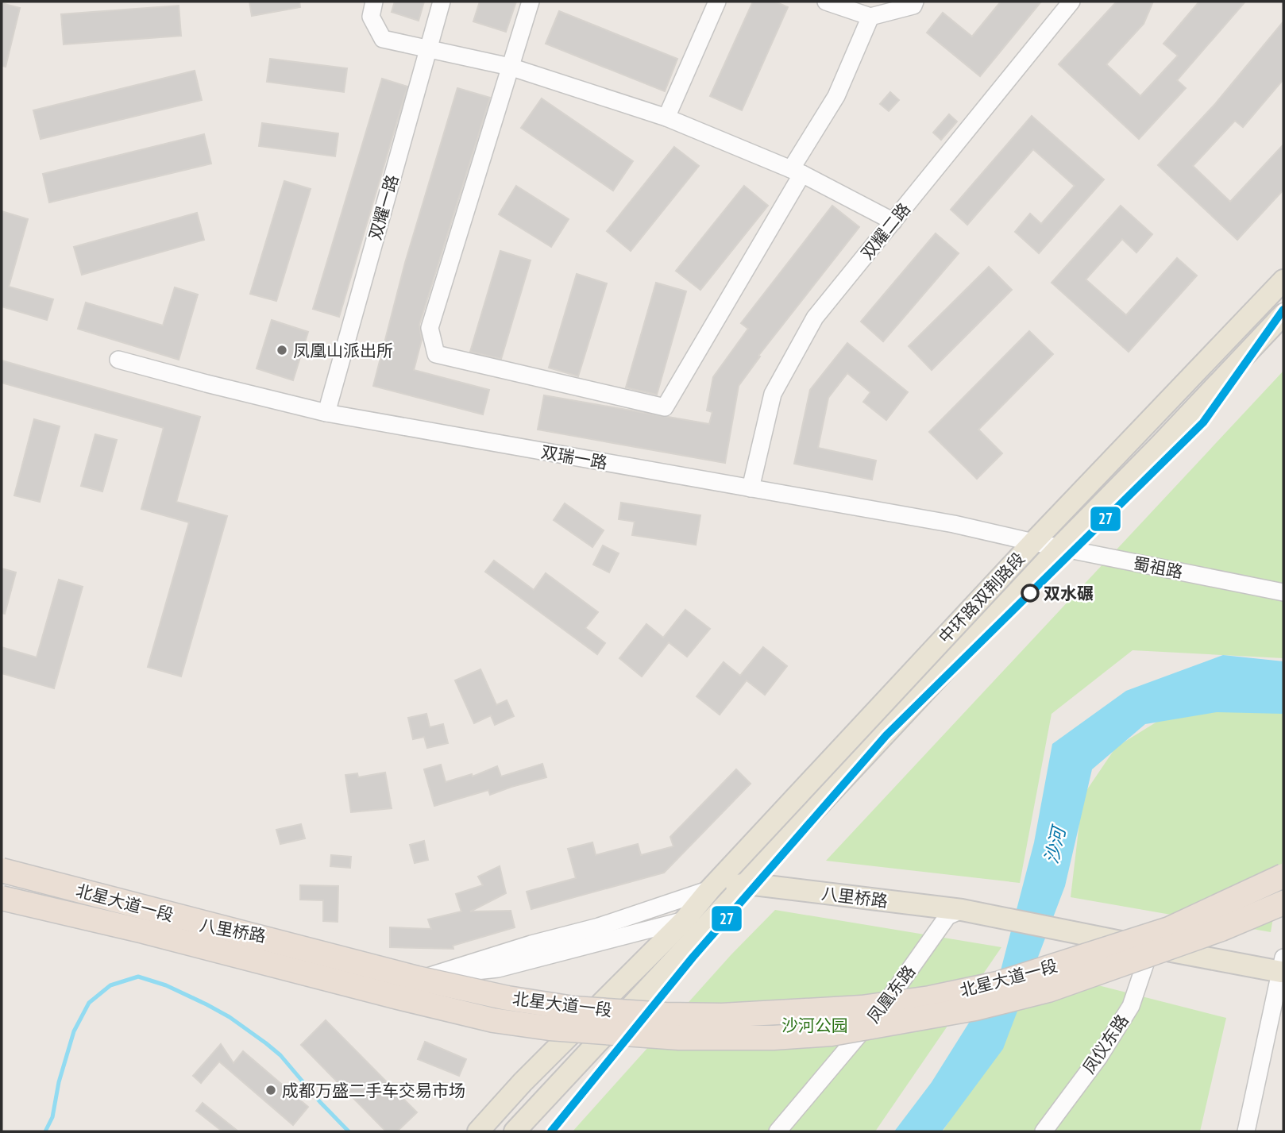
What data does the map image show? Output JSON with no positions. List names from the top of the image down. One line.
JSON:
{"streets":{"highway":["北星大道一段"],"main road":["中环路双荆路段","八里桥路"],"street":["双耀一路","双耀二路","双瑞一路","蜀祖路","凤凰东路","凤仪东路"]},"crossings":[["双耀一路","双瑞一路"],["双耀二路","双瑞一路"],["双瑞一路","蜀祖路"],["双瑞一路","中环路双荆路段"],["蜀祖路","中环路双荆路段"],["中环路双荆路段","八里桥路"],["八里桥路","北星大道一段"],["八里桥路","凤凰东路"],["八里桥路","凤仪东路"]],"water":["沙河"],"parks":["沙河公园"],"places":["凤凰山派出所","双水碾","成都万盛二手车交易市场"],"lines":["transit line 27"]}
